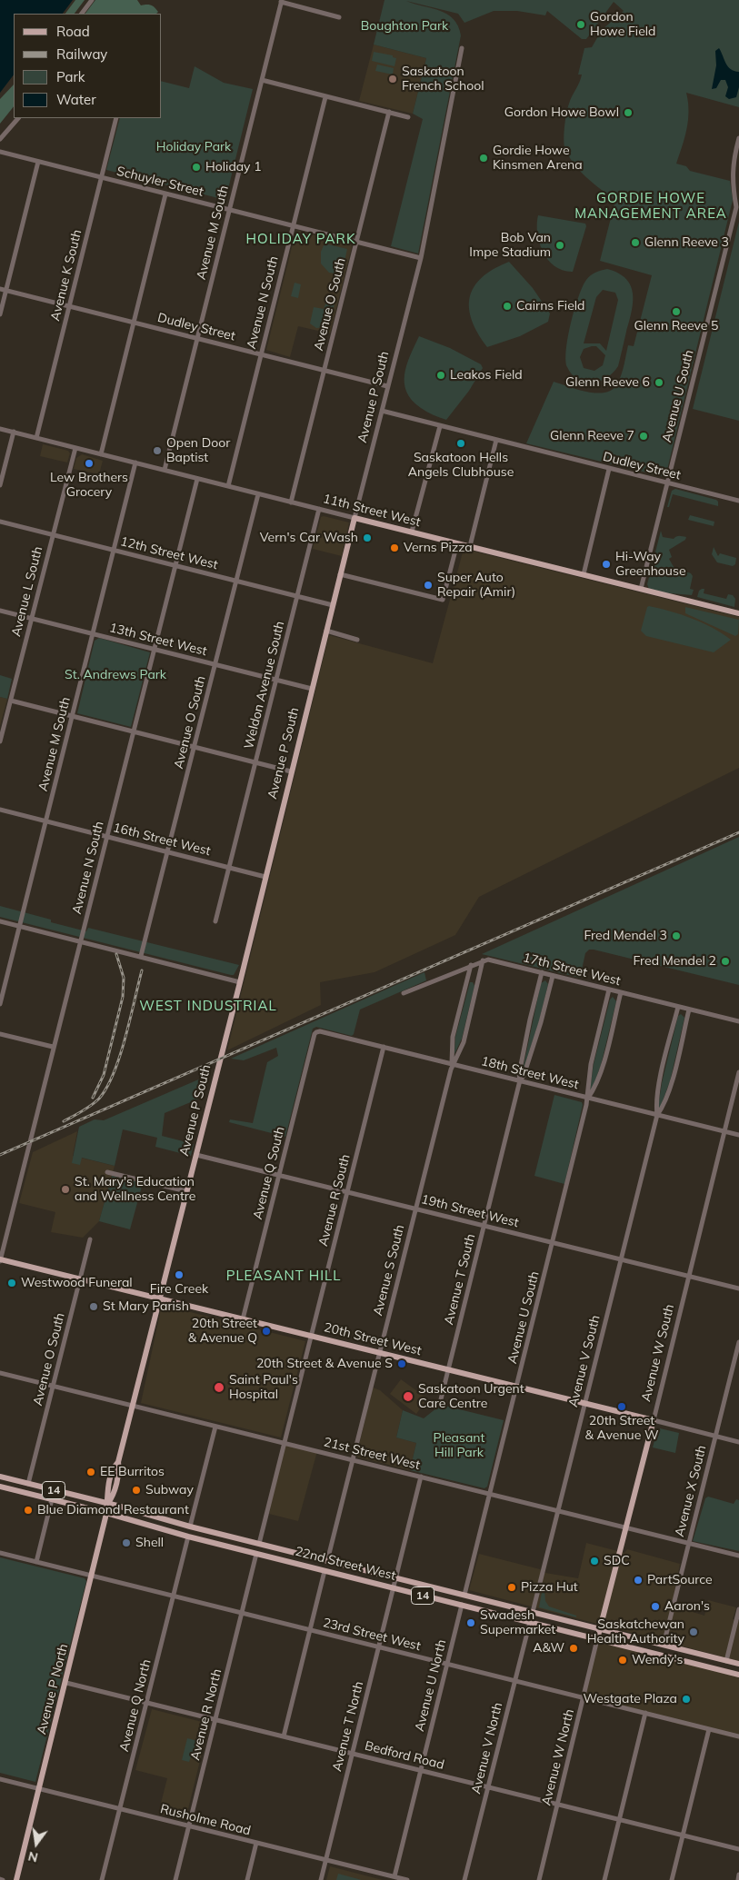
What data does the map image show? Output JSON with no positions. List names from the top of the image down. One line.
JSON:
{"streets":{"main road":["Avenue P South","11th Street West","20th Street West","Avenue W South","14","22nd Street West","Avenue P North"],"street":["Schuyler Street","Avenue M South","Avenue K South","Avenue N South","Avenue O South","Dudley Street","Avenue U South","12th Street West","Avenue L South","13th Street West","Weldon Avenue South","16th Street West","17th Street West","18th Street West","Avenue Q South","Avenue R South","19th Street West","Avenue S South","Avenue T South","Avenue V South","21st Street West","Avenue X South","23rd Street West","Avenue U North","Avenue Q North","Avenue R North","Avenue T North","Avenue V North","Bedford Road","Avenue W North","Rusholme Road"]},"crossings":[["Schuyler Street","Avenue M South"],["Schuyler Street","Avenue K South"],["Schuyler Street","Avenue N South"],["Schuyler Street","Avenue O South"],["Schuyler Street","Avenue P South"],["Avenue M South","Dudley Street"],["Avenue M South","11th Street West"],["Avenue M South","12th Street West"],["Avenue M South","13th Street West"],["Avenue M South","16th Street West"],["Avenue K South","Dudley Street"],["Avenue K South","11th Street West"],["Avenue N South","Dudley Street"],["Avenue N South","11th Street West"],["Avenue N South","12th Street West"],["Avenue N South","13th Street West"],["Avenue N South","16th Street West"],["Avenue N South","20th Street West"],["Avenue O South","Dudley Street"],["Avenue O South","11th Street West"],["Avenue O South","12th Street West"],["Avenue O South","13th Street West"],["Avenue O South","16th Street West"],["Avenue O South","20th Street West"],["Avenue O South","21st Street West"],["Avenue O South","22nd Street West"],["Dudley Street","Avenue U South"],["Dudley Street","Avenue P South"],["Avenue U South","11th Street West"],["Avenue U South","17th Street West"],["Avenue U South","18th Street West"],["Avenue U South","19th Street West"],["Avenue U South","20th Street West"],["Avenue U South","21st Street West"],["Avenue U South","22nd Street West"],["Avenue P South","11th Street West"],["Avenue P South","12th Street West"],["Avenue P South","13th Street West"],["Avenue P South","16th Street West"],["Avenue P South","19th Street West"],["Avenue P South","20th Street West"],["Avenue P South","21st Street West"],["Avenue P South","22nd Street West"],["Avenue P South","Avenue P North"],["11th Street West","Avenue L South"],["11th Street West","Weldon Avenue South"],["12th Street West","Avenue L South"],["12th Street West","Weldon Avenue South"],["Avenue L South","13th Street West"],["13th Street West","Weldon Avenue South"],["Weldon Avenue South","16th Street West"],["17th Street West","Avenue S South"],["17th Street West","Avenue T South"],["17th Street West","Avenue V South"],["18th Street West","Avenue Q South"],["18th Street West","Avenue R South"],["18th Street West","Avenue S South"],["18th Street West","Avenue T South"],["18th Street West","Avenue W South"],["18th Street West","Avenue V South"],["Avenue Q South","19th Street West"],["Avenue Q South","20th Street West"],["Avenue R South","19th Street West"],["Avenue R South","20th Street West"],["Avenue R South","21st Street West"],["Avenue R South","22nd Street West"],["19th Street West","Avenue S South"],["19th Street West","Avenue T South"],["19th Street West","Avenue W South"],["19th Street West","Avenue V South"],["Avenue S South","20th Street West"],["Avenue S South","21st Street West"],["Avenue S South","22nd Street West"],["Avenue T South","20th Street West"],["20th Street West","Avenue W South"],["20th Street West","Avenue V South"],["20th Street West","Avenue X South"],["Avenue W South","21st Street West"],["Avenue W South","22nd Street West"],["Avenue W South","Avenue W North"],["Avenue V South","21st Street West"],["Avenue V South","22nd Street West"],["21st Street West","Avenue X South"],["Avenue X South","22nd Street West"],["22nd Street West","Avenue U North"],["22nd Street West","Avenue P North"],["22nd Street West","Avenue Q North"],["22nd Street West","Avenue R North"],["22nd Street West","Avenue T North"],["22nd Street West","Avenue V North"],["22nd Street West","Avenue W North"],["23rd Street West","Avenue U North"],["23rd Street West","Avenue P North"],["23rd Street West","Avenue Q North"],["23rd Street West","Avenue R North"],["23rd Street West","Avenue T North"],["23rd Street West","Avenue V North"],["23rd Street West","Avenue W North"],["Avenue U North","Bedford Road"],["Avenue U North","Rusholme Road"],["Avenue P North","Bedford Road"],["Avenue P North","Rusholme Road"],["Avenue Q North","Bedford Road"],["Avenue Q North","Rusholme Road"],["Avenue R North","Bedford Road"],["Avenue R North","Rusholme Road"],["Avenue T North","Bedford Road"],["Avenue T North","Rusholme Road"],["Avenue V North","Bedford Road"],["Bedford Road","Avenue W North"]],"districts":["GORDIE HOWE MANAGEMENT AREA","HOLIDAY PARK","WEST INDUSTRIAL","PLEASANT HILL"],"parks":["Boughton Park","Holiday Park","St. Andrews Park","Pleasant Hill Park"],"places":["Gordon Howe Field","Saskatoon French School","Gordon Howe Bowl","Gordie Howe Kinsmen Arena","Holiday 1","Glenn Reeve 3","Bob Van Impe Stadium","Cairns Field","Glenn Reeve 5","Leakos Field","Glenn Reeve 6","Glenn Reeve 7","Saskatoon Hells Angels Clubhouse","Open Door Baptist","Lew Brothers Grocery","Vern's Car Wash","Verns Pizza","Hi-Way Greenhouse","Super Auto Repair (Amir)","Fred Mendel 3","Fred Mendel 2","St. Mary's Education and Wellness Centre","Fire Creek","Westwood Funeral","St Mary Parish","20th Street & Avenue Q","20th Street & Avenue S","Saint Paul's Hospital","Saskatoon Urgent Care Centre","20th Street & Avenue W","EE Burritos","Subway","Blue Diamond Restaurant","Shell","SDC","PartSource","Pizza Hut","Aaron's","Swadesh Supermarket","Saskatchewan Health Authority","A&W","Wendy's","Westgate Plaza"],"legend":["Road","Railway","Park","Water"],"north":"bottom"}
